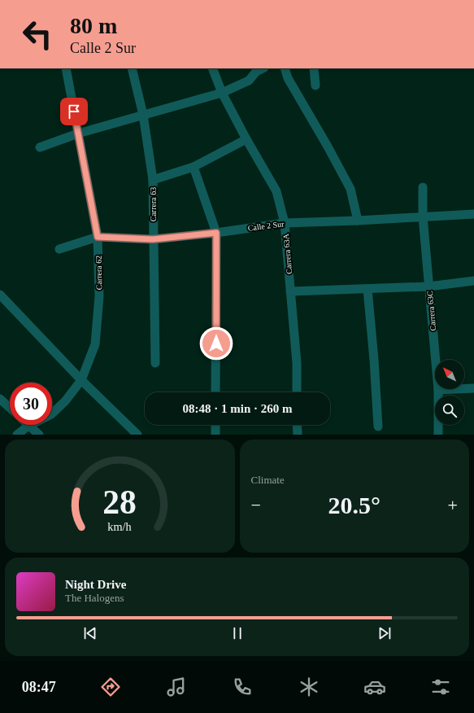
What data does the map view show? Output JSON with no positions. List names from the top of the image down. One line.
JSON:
{"streets":{"street":["Carrera 63","Calle 2 Sur","Carrera 63A","Carrera 62","Carrera 63C"]},"crossings":[["Carrera 63","Calle 2 Sur"],["Calle 2 Sur","Carrera 63A"],["Calle 2 Sur","Carrera 62"],["Calle 2 Sur","Carrera 63C"]],"north":"top left","page":{"turn":["80 m","Calle 2 Sur"],"limit":"30","trip":"08:48 · 1 min · 260 m","tile":"Climate","heat":["−","20.5°","+"],"song":["Night Drive","The Halogens"],"tabs":"08:47","gauge":["28","km/h"]}}
